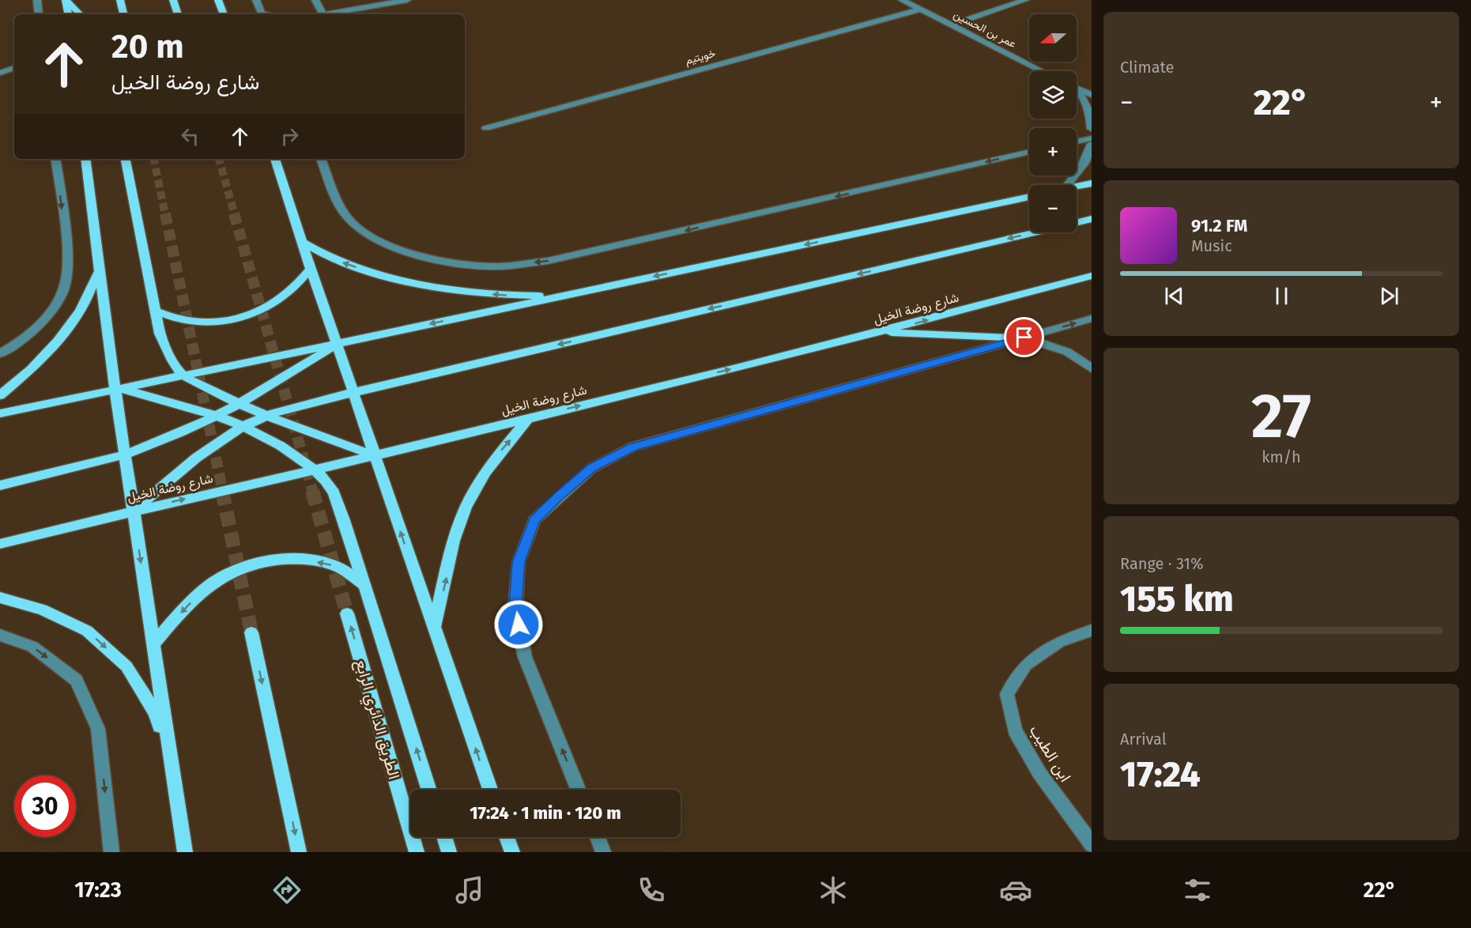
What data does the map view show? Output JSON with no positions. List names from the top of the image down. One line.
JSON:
{"streets":{"main road":["شارع روضة الخيل","الطريق الدائري الرابع"],"street":["عمر بن الحسين","خويتيم","ابن الطيب"]},"crossings":[["عمر بن الحسين","خويتيم"]],"north":"left","page":{"tile":["Climate",["27","km/h"],["Range · 31%","155 km"],["Arrival","17:24"]],"map_buttons":["+","−"],"turn":["20 m","شارع روضة الخيل"],"heat":["−","22°","+"],"song":["91.2 FM","Music"],"limit":"30","trip":"17:24 · 1 min · 120 m","tabs":["17:23","22°"]}}
